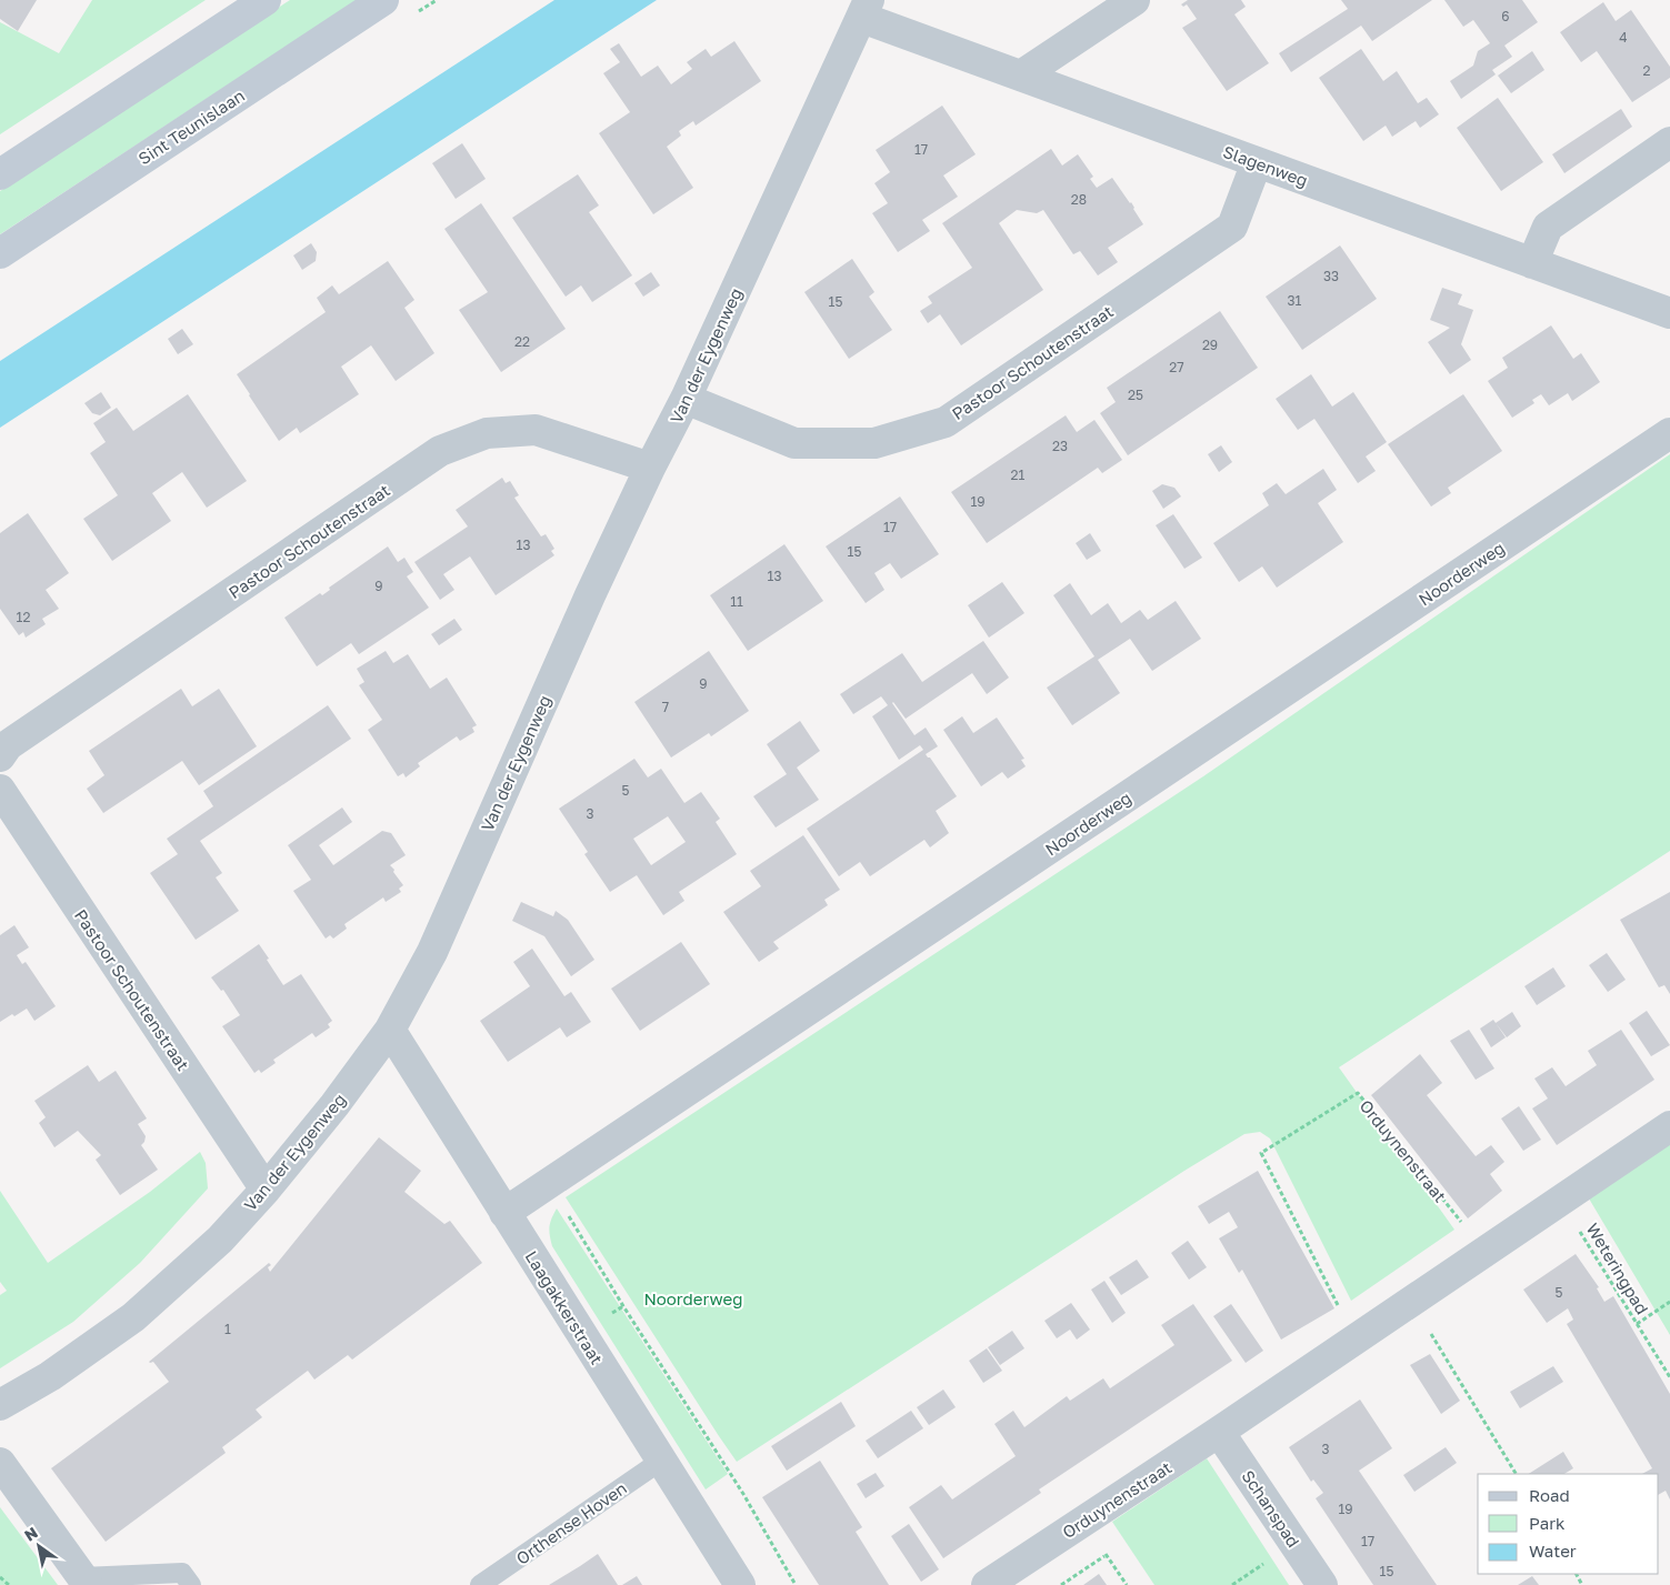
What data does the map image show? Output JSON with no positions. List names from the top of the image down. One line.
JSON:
{"streets":{"street":["Sint Teunislaan","Slagenweg","Van der Eygenweg","Pastoor Schoutenstraat","Noorderweg","Orduynenstraat","Laagakkerstraat","Schanspad"],"lane":["Orthense Hoven"],"path":["Weteringpad"]},"crossings":[["Slagenweg","Van der Eygenweg"],["Slagenweg","Pastoor Schoutenstraat"],["Van der Eygenweg","Pastoor Schoutenstraat"],["Van der Eygenweg","Laagakkerstraat"],["Noorderweg","Laagakkerstraat"],["Orduynenstraat","Weteringpad"],["Orduynenstraat","Schanspad"],["Laagakkerstraat","Orthense Hoven"]],"parks":["Noorderweg"],"house_numbers":["6","4","2","17","28","33","31","15","22","29","27","25","23","21","19","17","13","15","13","9","11","12","9","7","5","3","5","1","3","19","17","15"],"legend":["Road","Park","Water"],"north":"top left"}
